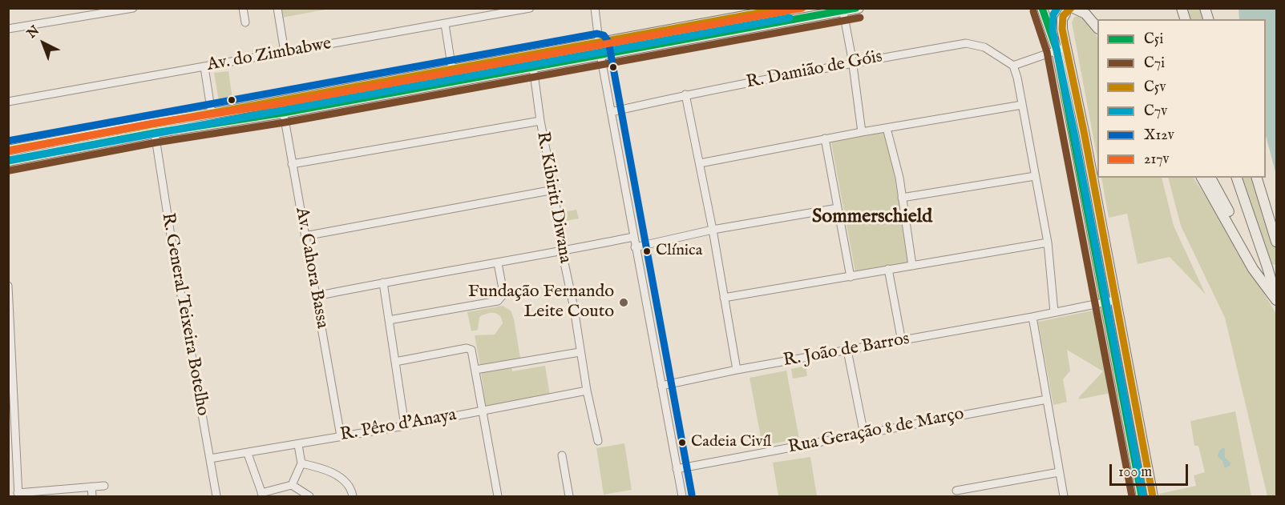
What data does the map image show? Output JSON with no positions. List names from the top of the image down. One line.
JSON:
{"streets":{"street":["Av. do Zimbabwe","R. Damião de Góis","R. Kibiriti Diwana","Av. Cahora Bassa","R. General Teixeira Botelho","R. João de Barros","R. Pêro d'Anaya","Rua Geração 8 de Março"]},"crossings":[["R. Kibiriti Diwana","R. Pêro d'Anaya"],["Av. Cahora Bassa","R. Pêro d'Anaya"],["R. General Teixeira Botelho","R. Pêro d'Anaya"]],"districts":["Sommerschield"],"places":["Clínica","Fundação Fernando Leite Couto","Cadeia Civíl"],"lines":["transit line C5i","transit line C5v","transit line C7v","transit line 217v","transit line C7i","transit line X12v"],"legend":["C5i","C7i","C5v","C7v","X12v","217v"],"scale_bar":"100 m","north":"top left"}
